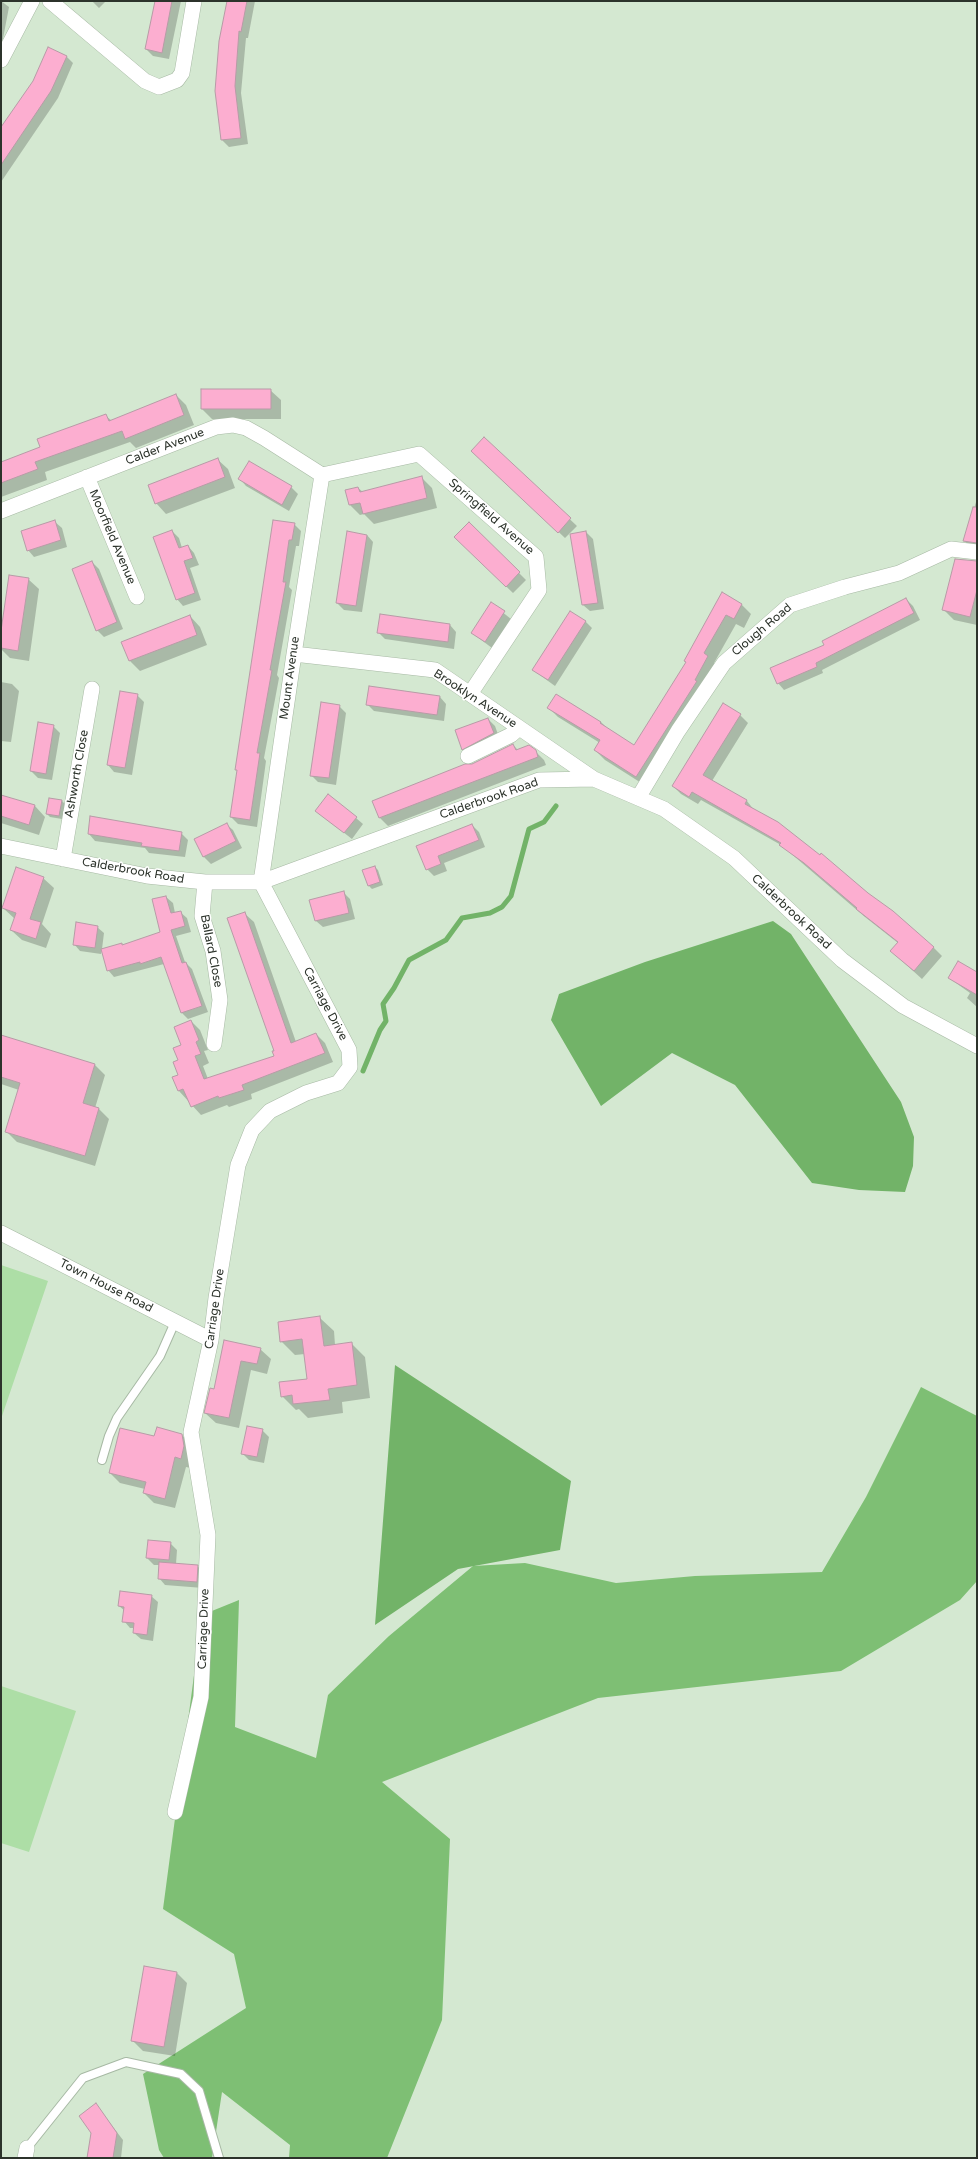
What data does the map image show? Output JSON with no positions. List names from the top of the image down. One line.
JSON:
{"streets":{"street":["Calder Avenue","Springfield Avenue","Moorfield Avenue","Clough Road","Mount Avenue","Brooklyn Avenue","Ashworth Close","Calderbrook Road","Ballard Close","Carriage Drive","Town House Road"]},"crossings":[["Calder Avenue","Springfield Avenue"],["Calder Avenue","Moorfield Avenue"],["Calder Avenue","Mount Avenue"],["Springfield Avenue","Mount Avenue"],["Springfield Avenue","Brooklyn Avenue"],["Clough Road","Calderbrook Road"],["Mount Avenue","Brooklyn Avenue"],["Mount Avenue","Calderbrook Road"],["Mount Avenue","Carriage Drive"],["Brooklyn Avenue","Calderbrook Road"],["Ashworth Close","Calderbrook Road"],["Calderbrook Road","Ballard Close"],["Calderbrook Road","Carriage Drive"],["Carriage Drive","Town House Road"]]}
